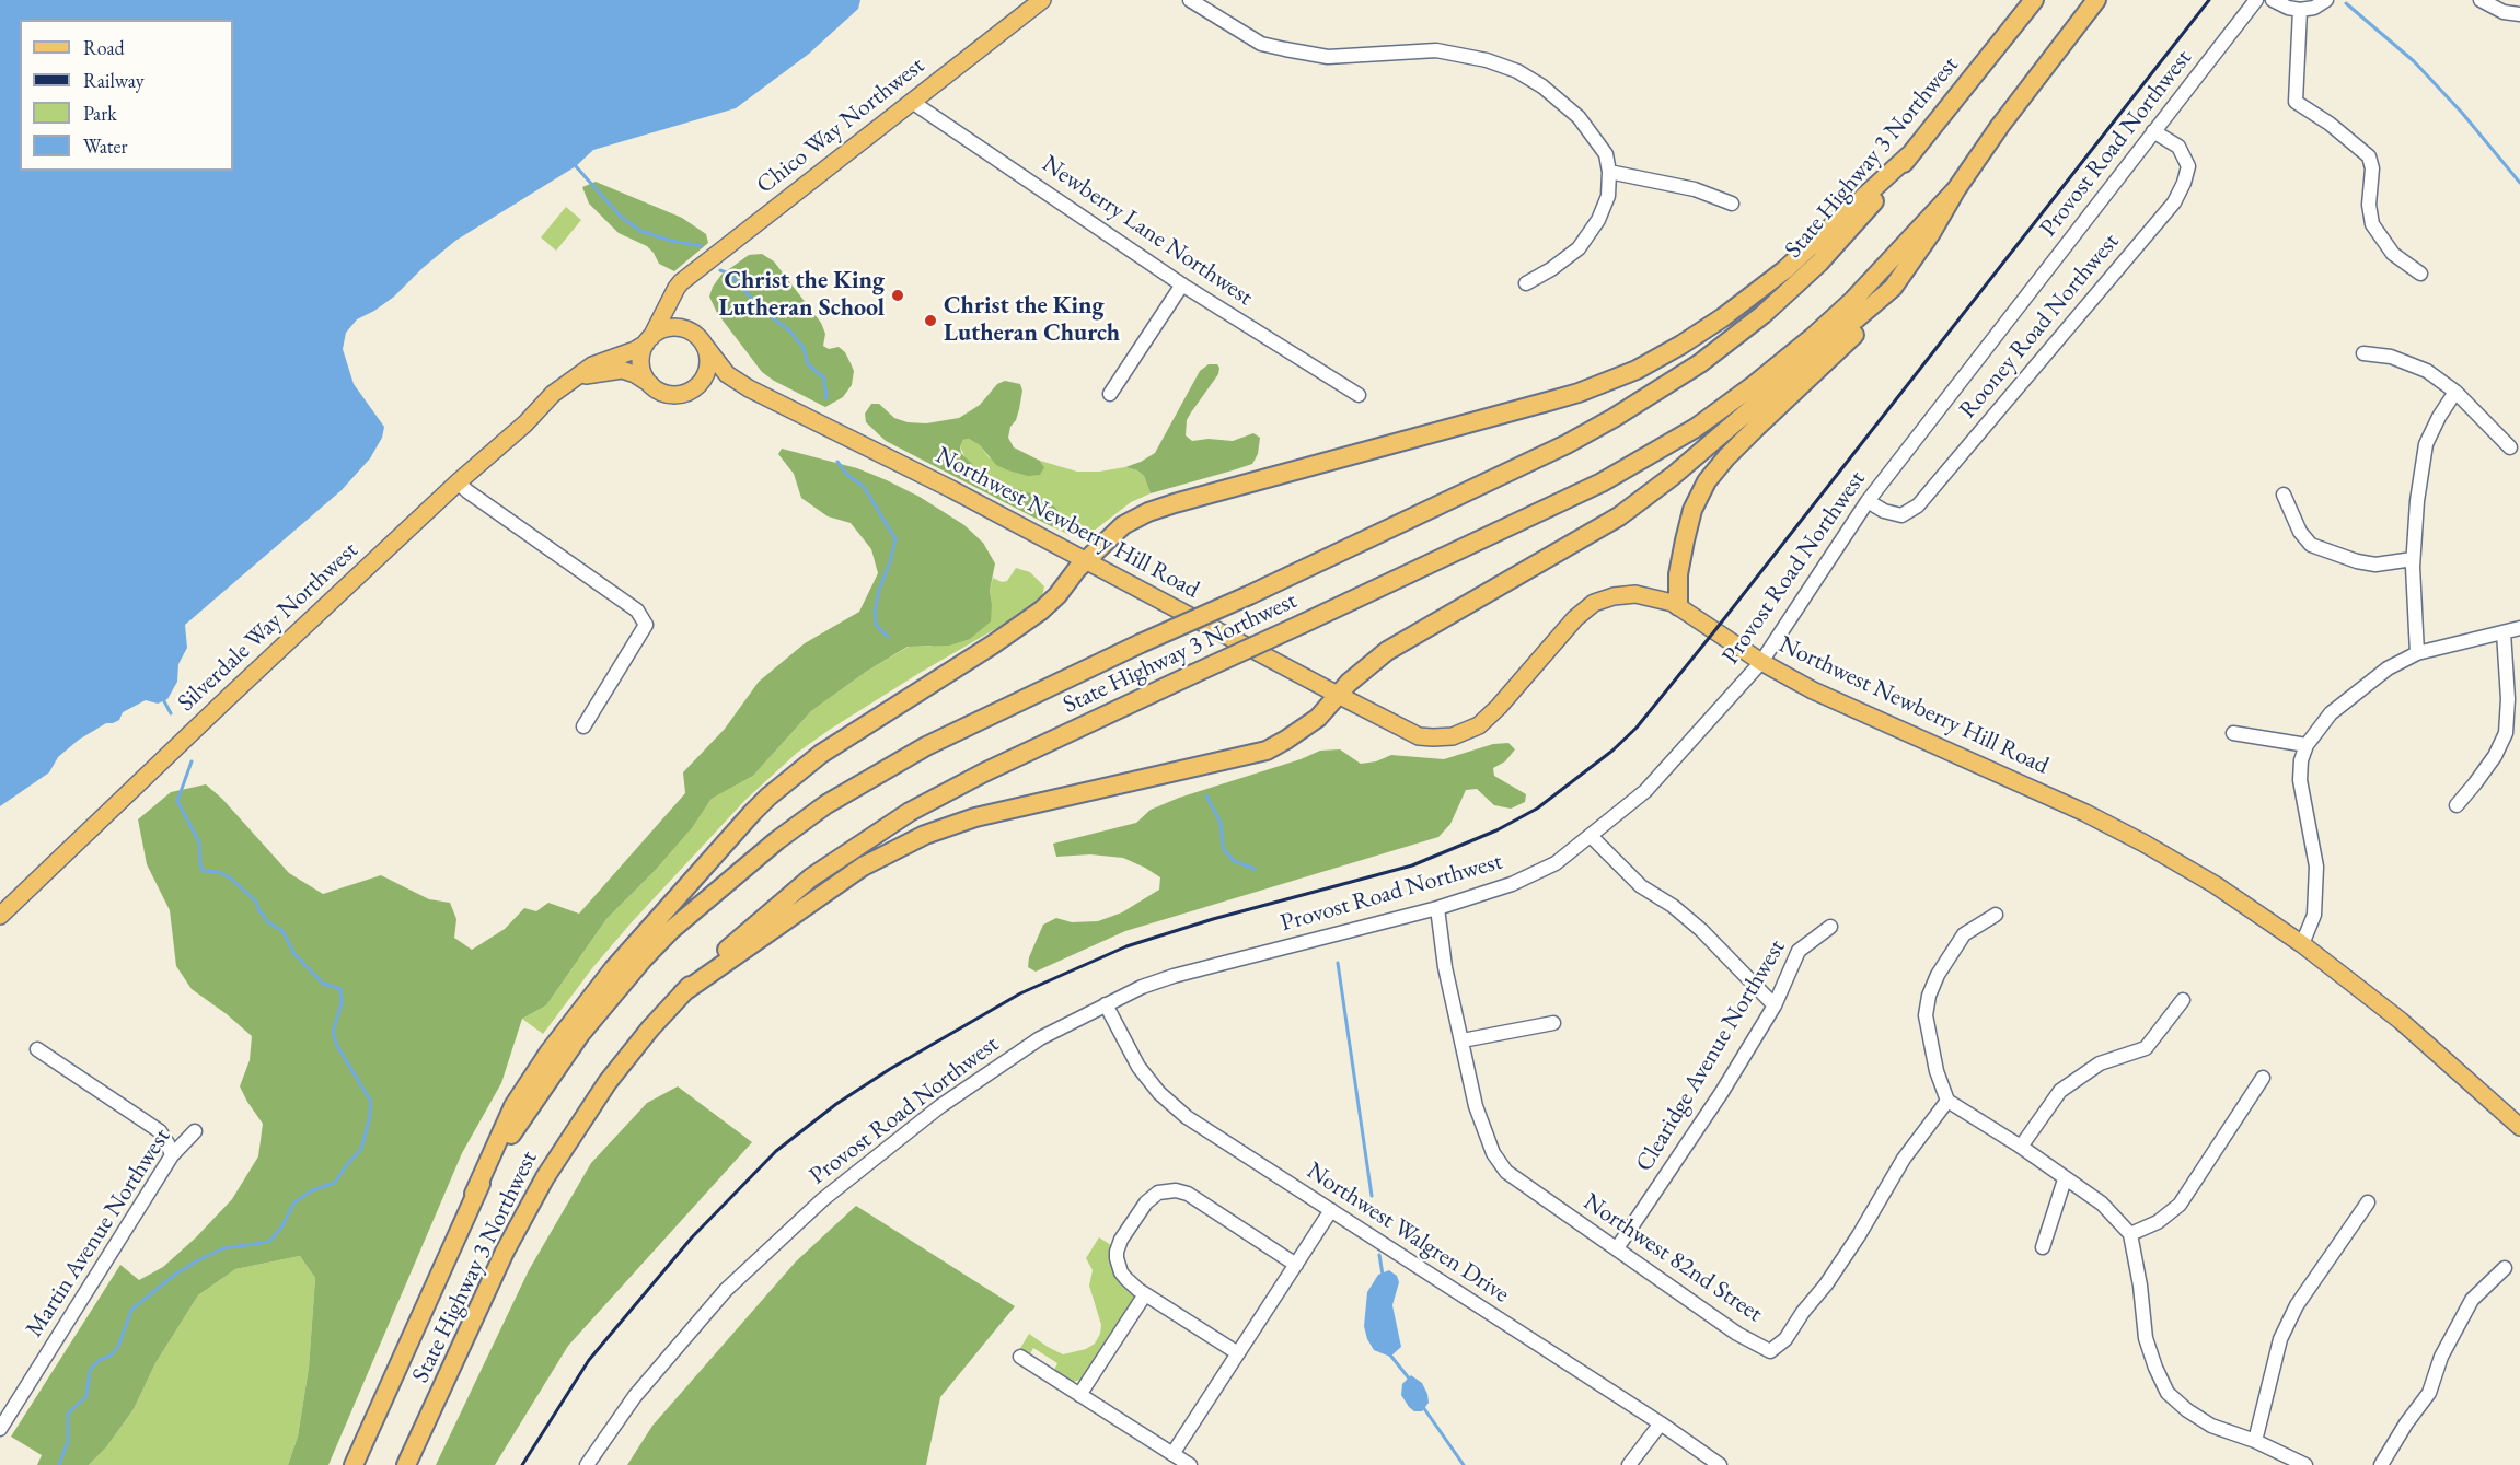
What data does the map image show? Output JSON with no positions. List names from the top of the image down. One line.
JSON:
{"streets":{"highway":["State Highway 3 Northwest"],"main road":["Chico Way Northwest","Northwest Newberry Hill Road","Silverdale Way Northwest"],"street":["Provost Road Northwest","Newberry Lane Northwest","Rooney Road Northwest","Clearidge Avenue Northwest","Martin Avenue Northwest","Northwest Walgren Drive","Northwest 82nd Street"]},"crossings":[["Chico Way Northwest","Newberry Lane Northwest"],["Chico Way Northwest","Northwest Newberry Hill Road"],["Chico Way Northwest","Silverdale Way Northwest"],["Provost Road Northwest","Rooney Road Northwest"],["Provost Road Northwest","Northwest Newberry Hill Road"],["Provost Road Northwest","Northwest Walgren Drive"],["Provost Road Northwest","Northwest 82nd Street"],["Northwest Newberry Hill Road","Silverdale Way Northwest"],["Clearidge Avenue Northwest","Northwest 82nd Street"]],"places":["Christ the King Lutheran School","Christ the King Lutheran Church"],"legend":["Road","Railway","Park","Water"]}
